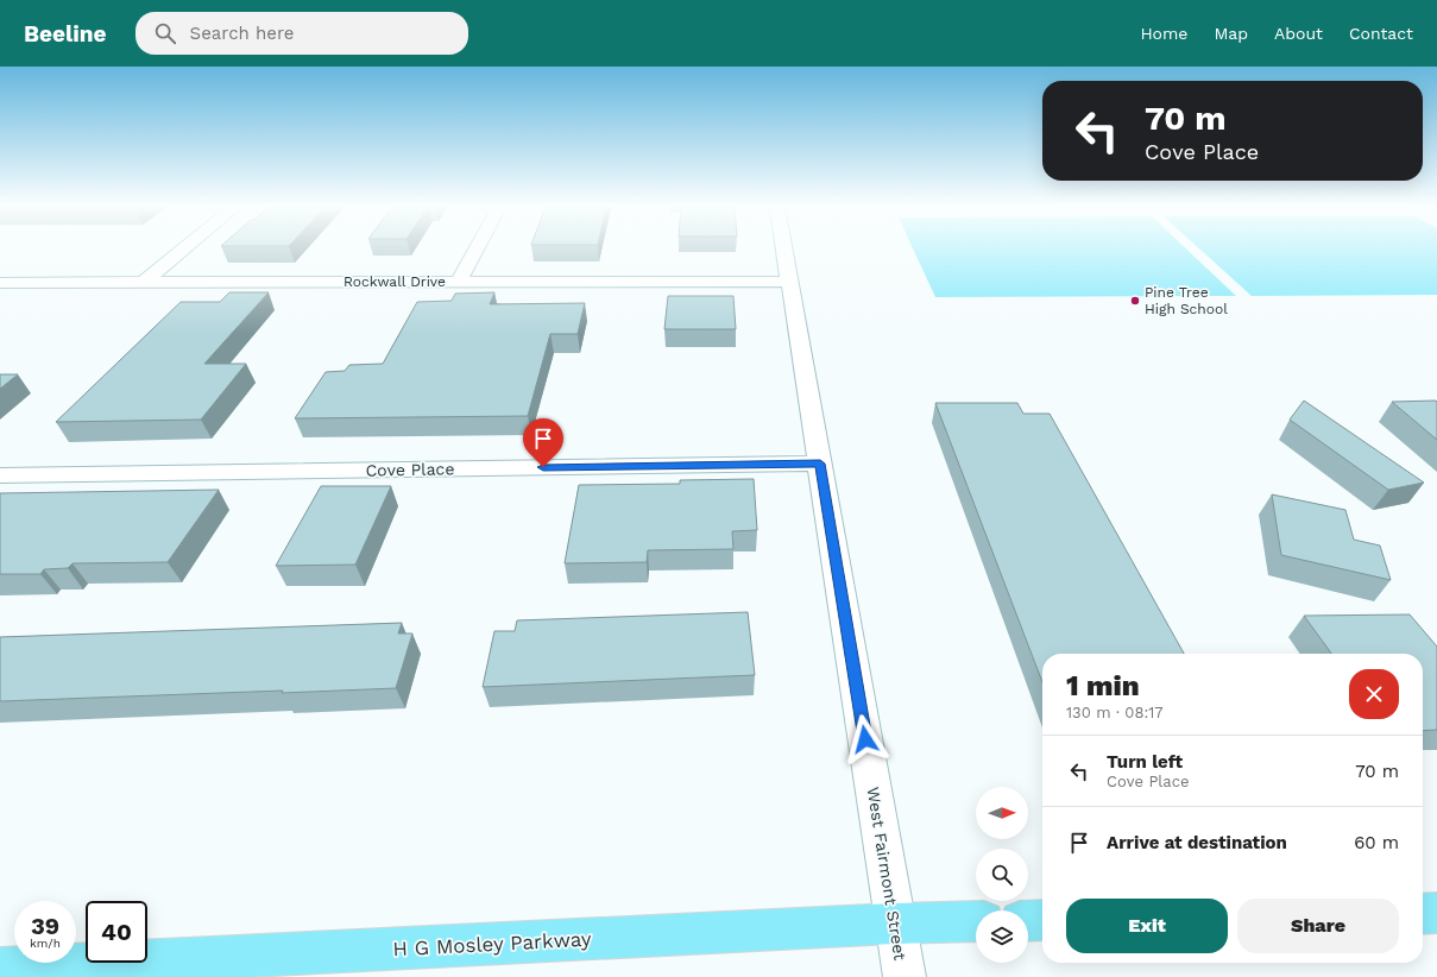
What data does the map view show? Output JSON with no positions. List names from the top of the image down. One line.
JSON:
{"streets":{"main road":["H G Mosley Parkway"],"street":["Rockwall Drive","Cove Place","West Fairmont Street"]},"crossings":[["Rockwall Drive","West Fairmont Street"],["Cove Place","West Fairmont Street"],["West Fairmont Street","H G Mosley Parkway"]],"places":["Pine Tree High School"],"north":"right","page":{"header":"Beeline","search":"Search here","nav":["Home","Map","About","Contact"],"turn":["70 m","Cove Place"],"heading":["1 min","130 m · 08:17"],"list":[{"name":"Turn left","note":"Cove Place","value":"70 m"},{"name":"Arrive at destination","value":"60 m"}],"buttons":["Exit","Share"],"speed":"39 km/h","limit":"40"}}
